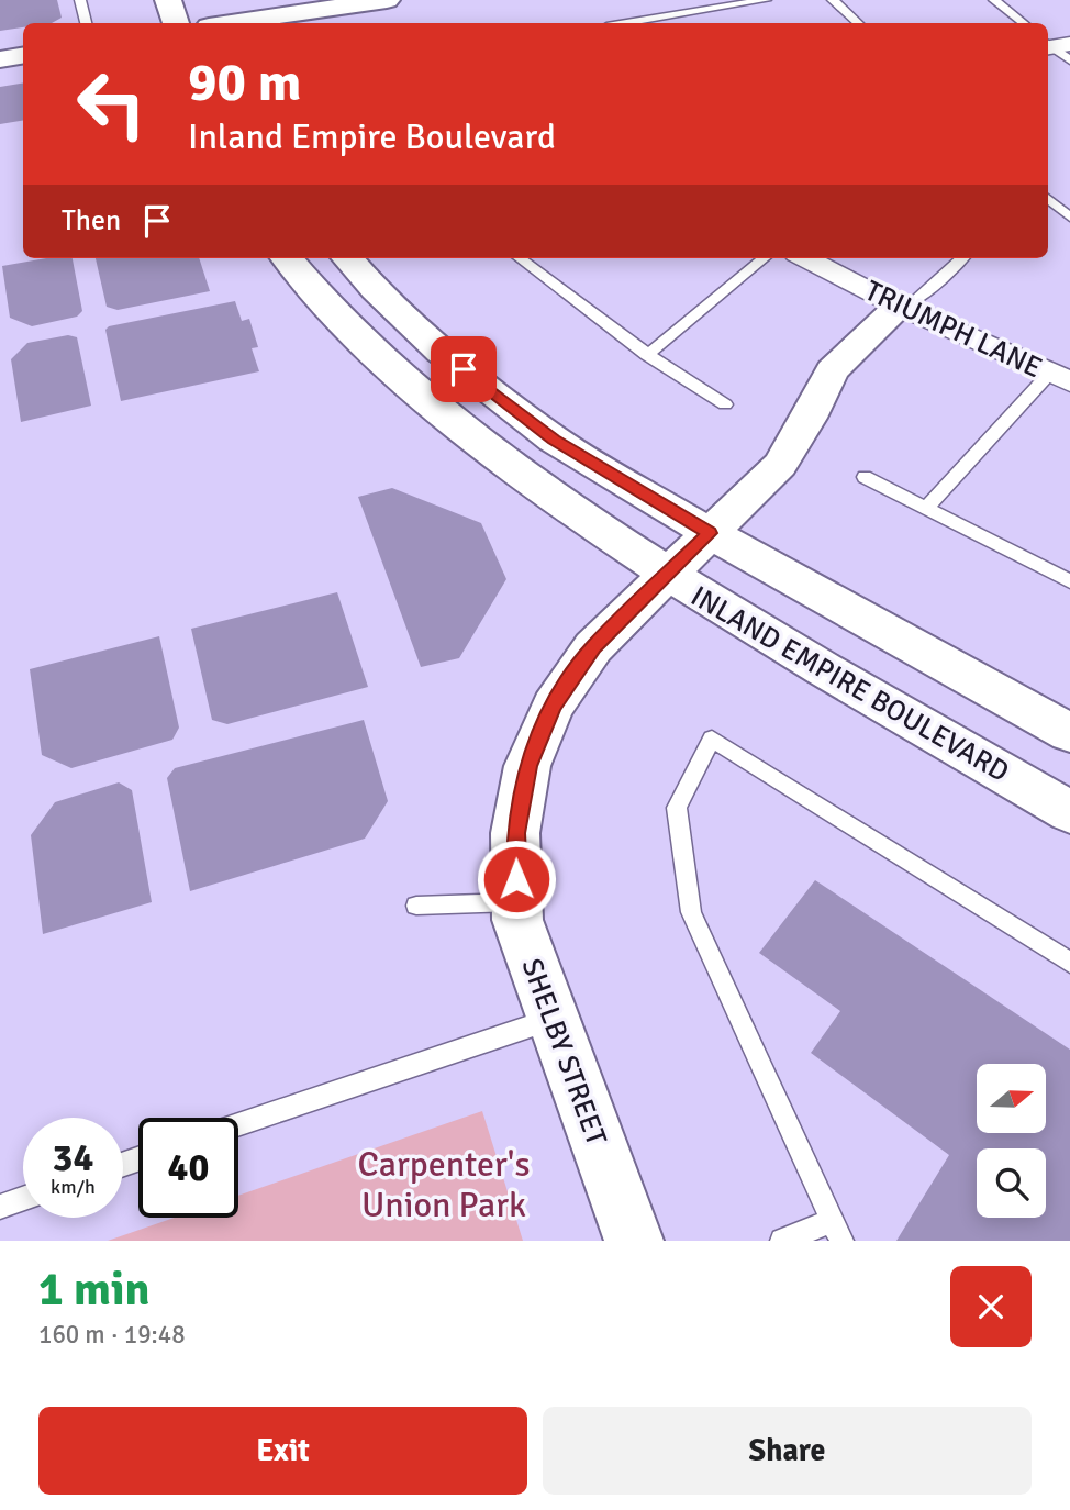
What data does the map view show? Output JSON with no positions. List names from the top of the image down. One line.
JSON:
{"streets":{"main road":["INLAND EMPIRE BOULEVARD","SHELBY STREET"],"street":["TRIUMPH LANE"]},"crossings":[["TRIUMPH LANE","SHELBY STREET"],["INLAND EMPIRE BOULEVARD","SHELBY STREET"]],"parks":["Carpenter's Union Park"],"north":"right","page":{"turn":["90 m","Inland Empire Boulevard"],"then":"Then","speed":"34 km/h","limit":"40","heading":["1 min","160 m · 19:48"],"buttons":["Exit","Share"]}}
